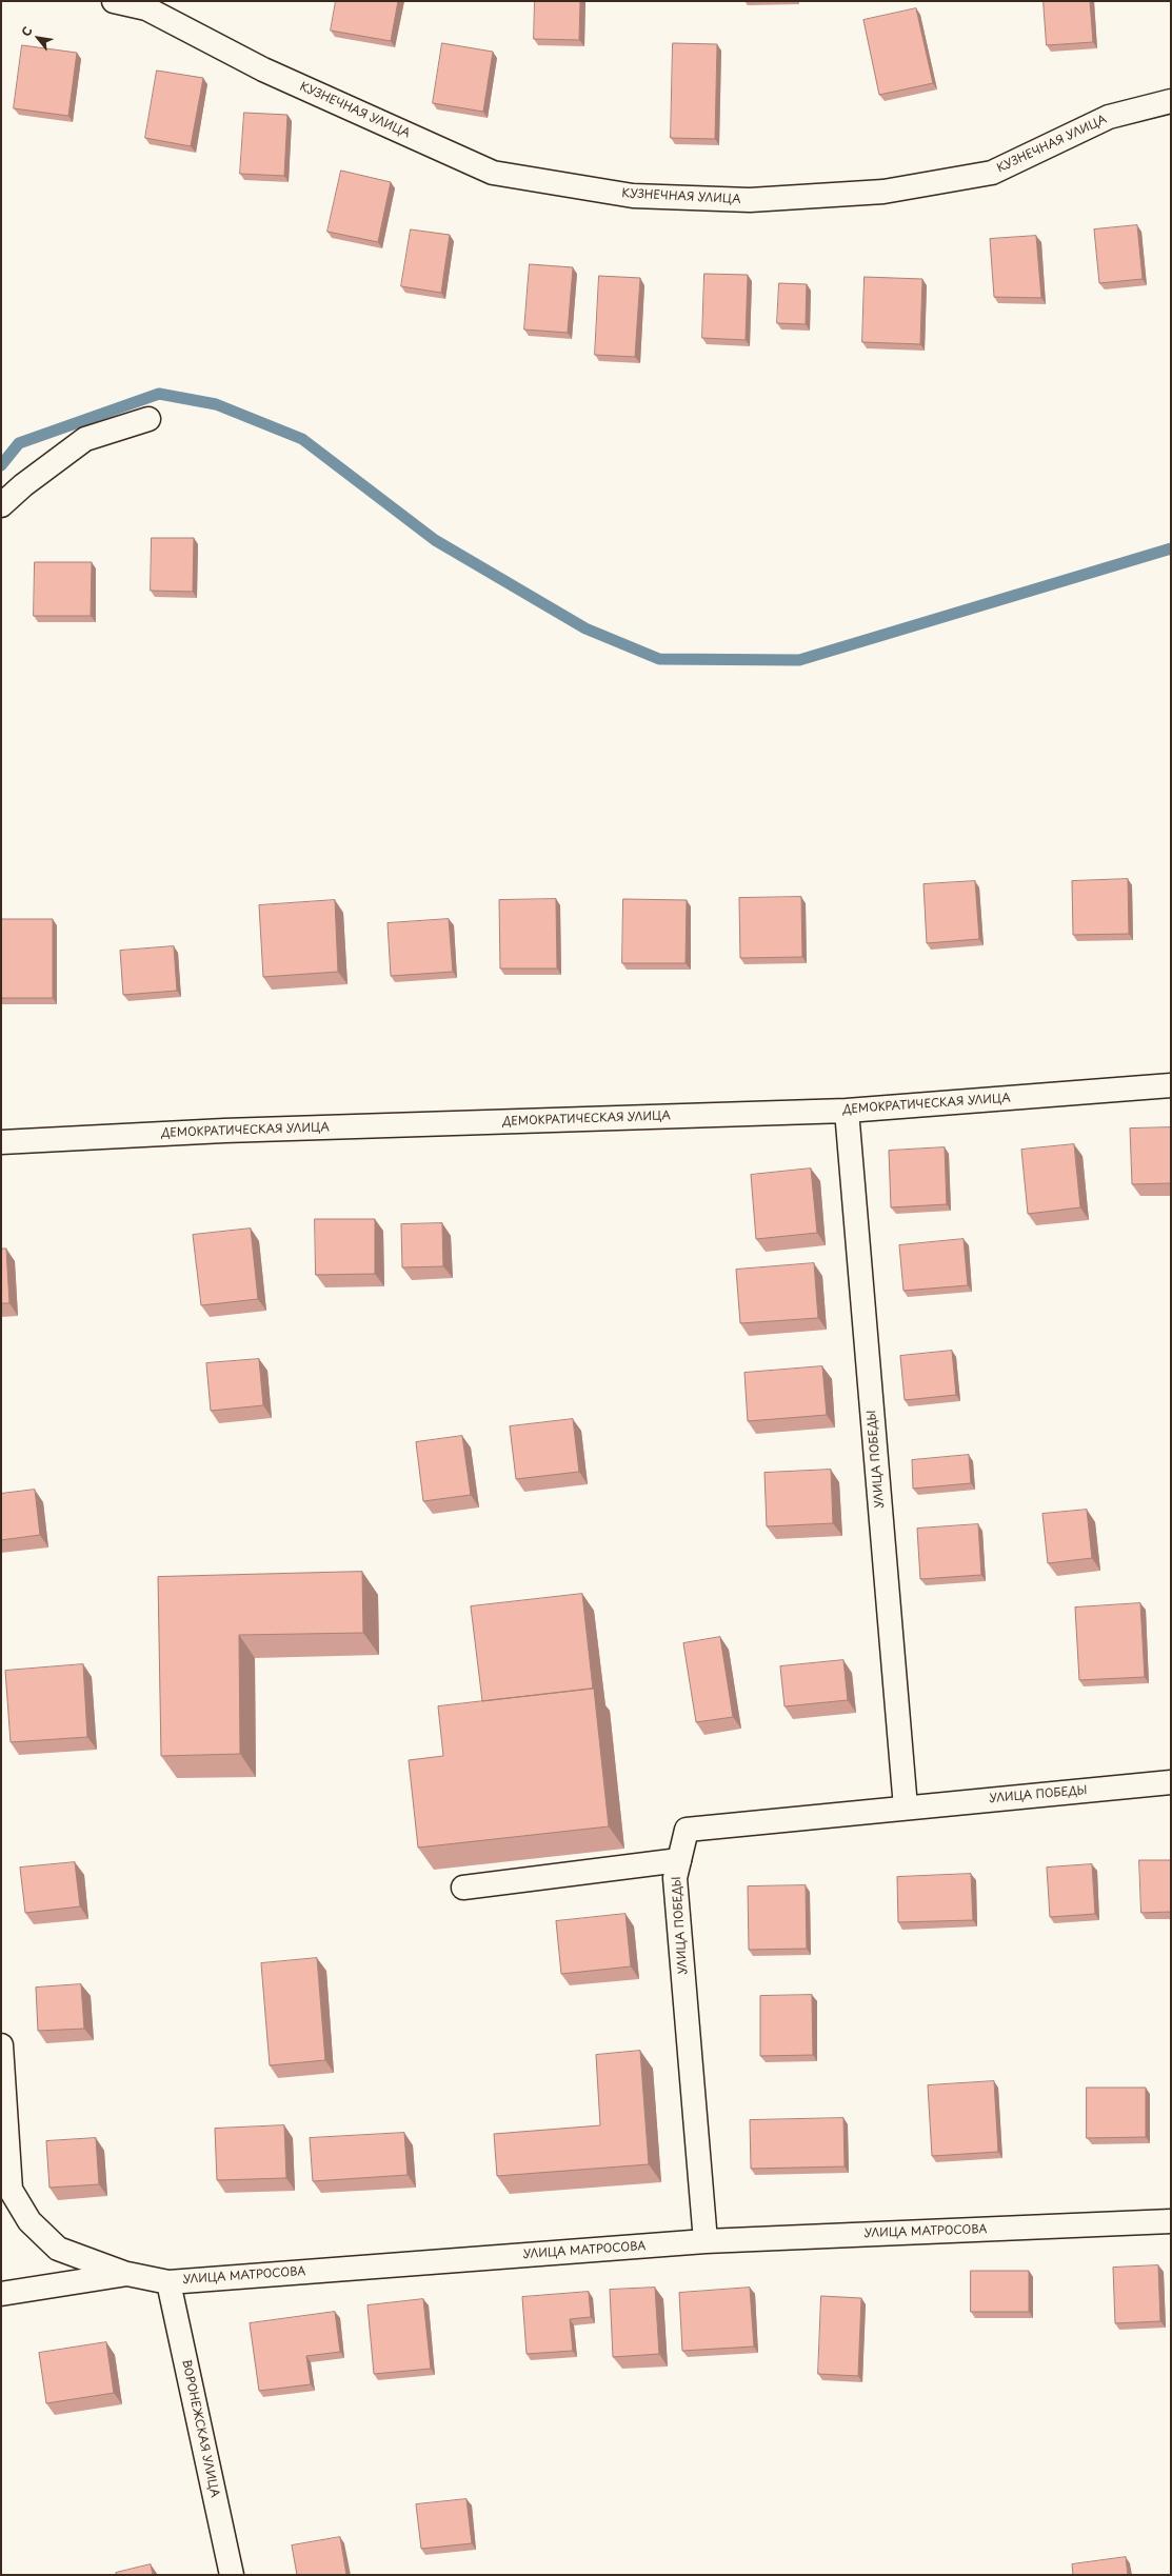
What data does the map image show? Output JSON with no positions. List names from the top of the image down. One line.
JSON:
{"streets":{"street":["КУЗНЕЧНАЯ УЛИЦА","ДЕМОКРАТИЧЕСКАЯ УЛИЦА","УЛИЦА ПОБЕДЫ","УЛИЦА МАТРОСОВА","ВОРОНЕЖСКАЯ УЛИЦА"]},"crossings":[["ДЕМОКРАТИЧЕСКАЯ УЛИЦА","УЛИЦА ПОБЕДЫ"],["УЛИЦА ПОБЕДЫ","УЛИЦА МАТРОСОВА"],["УЛИЦА МАТРОСОВА","ВОРОНЕЖСКАЯ УЛИЦА"]],"north":"top left"}
